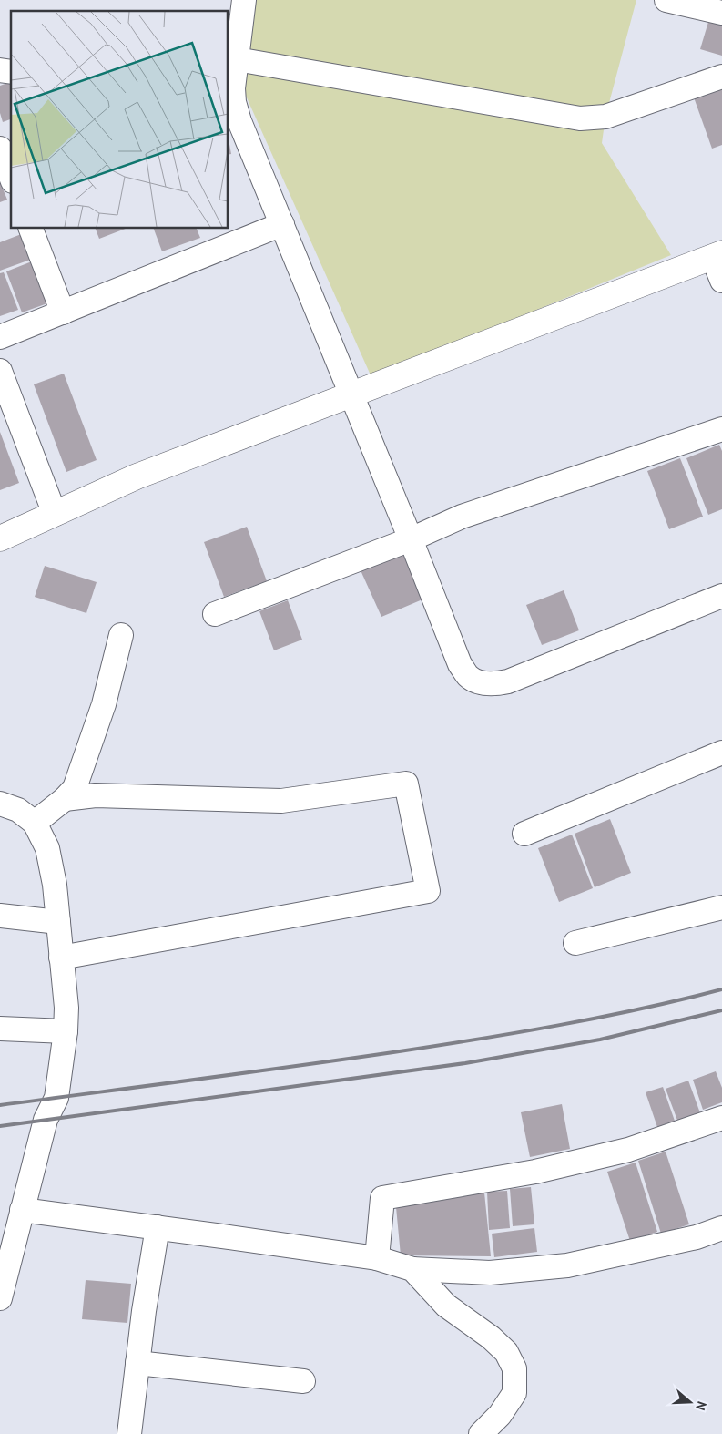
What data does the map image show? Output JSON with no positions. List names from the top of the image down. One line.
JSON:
{"north":"right"}
